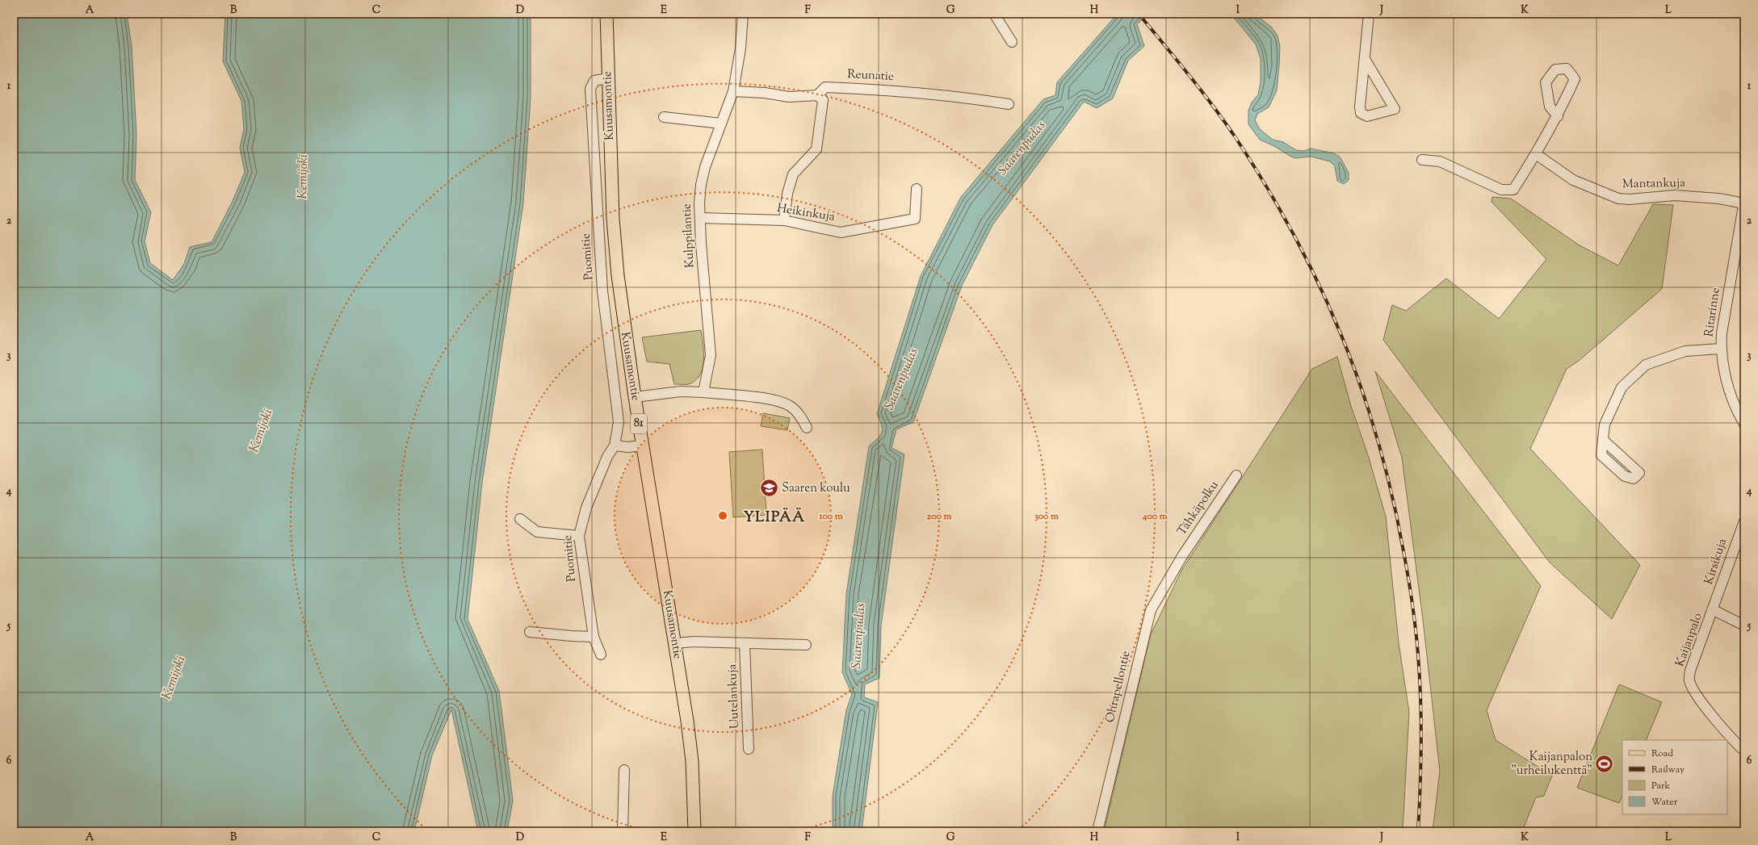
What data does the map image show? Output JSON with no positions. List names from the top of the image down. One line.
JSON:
{"streets":{"main road":["Kuusamontie","81"],"street":["Reunatie","Mantankuja","Heikinkuja","Kulppilantie","Puomitie","Ritarinne","Tähkäpolku","Kirsikuja","Kaijanpalo","Ohrapellontie","Uutelankuja"]},"crossings":[["Reunatie","Kulppilantie"],["Kuusamontie","Puomitie"],["Mantankuja","Ritarinne"],["Heikinkuja","Kulppilantie"],["Tähkäpolku","Ohrapellontie"],["Kirsikuja","Kaijanpalo"]],"districts":["YLIPÄÄ"],"water":["Saarenpudas","Kemijoki"],"places":{"school or university":["Saaren koulu"],"sports":["Kaijanpalon \"urheilukenttä\""]},"legend":["Road","Railway","Park","Water"],"grid":{"columns":["A","B","C","D","E","F","G","H","I","J","K","L"],"rows":["1","2","3","4","5","6"]},"rings":["100 m","200 m","300 m","400 m"]}
